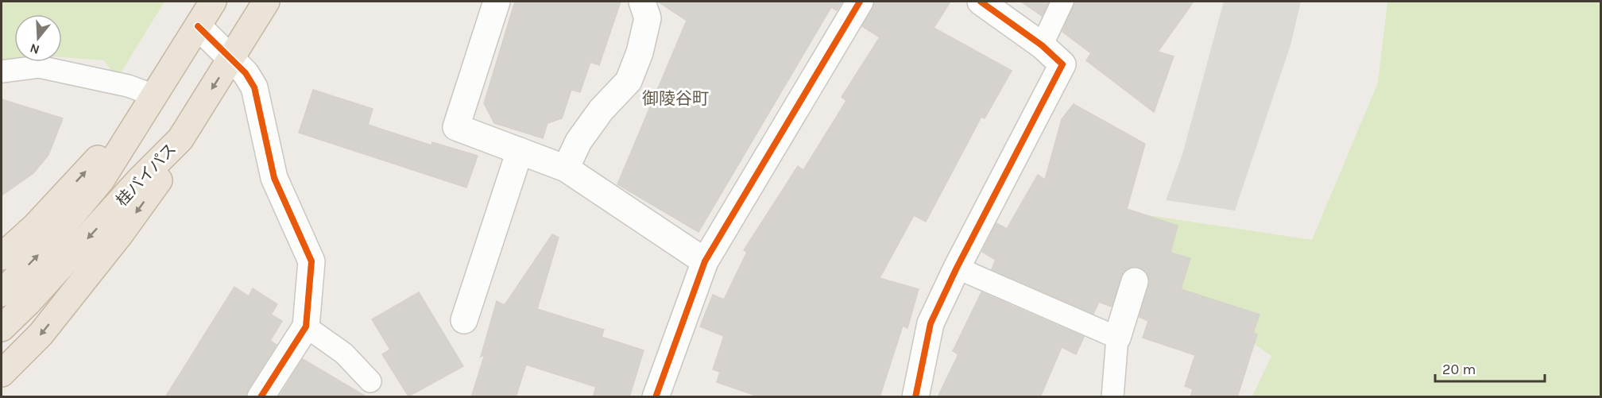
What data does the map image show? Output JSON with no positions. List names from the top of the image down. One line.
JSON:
{"streets":{"highway":["桂バイパス"]},"districts":["御陵谷町"],"scale_bar":"20 m","north":"bottom"}
